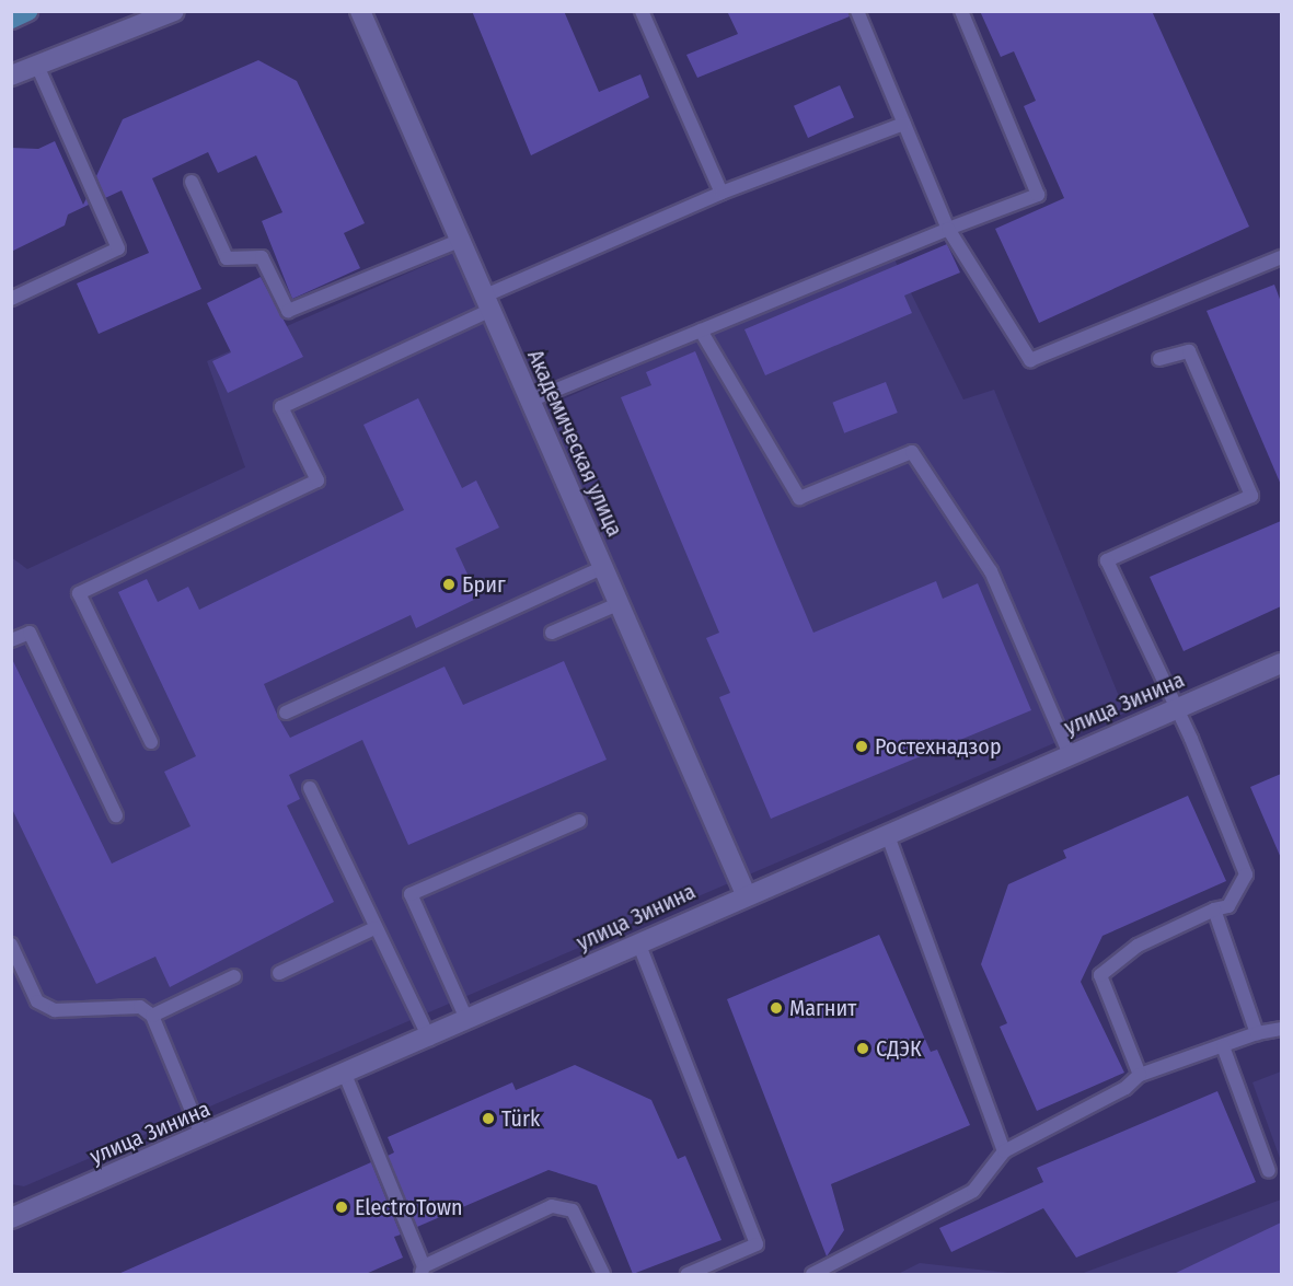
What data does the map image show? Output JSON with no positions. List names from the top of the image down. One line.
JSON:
{"streets":{"street":["Академическая улица","улица Зинина"]},"crossings":[["Академическая улица","улица Зинина"]],"places":["Бриг","Ростехнадзор","Магнит","СДЭК","Türk","ElectroTown"]}
